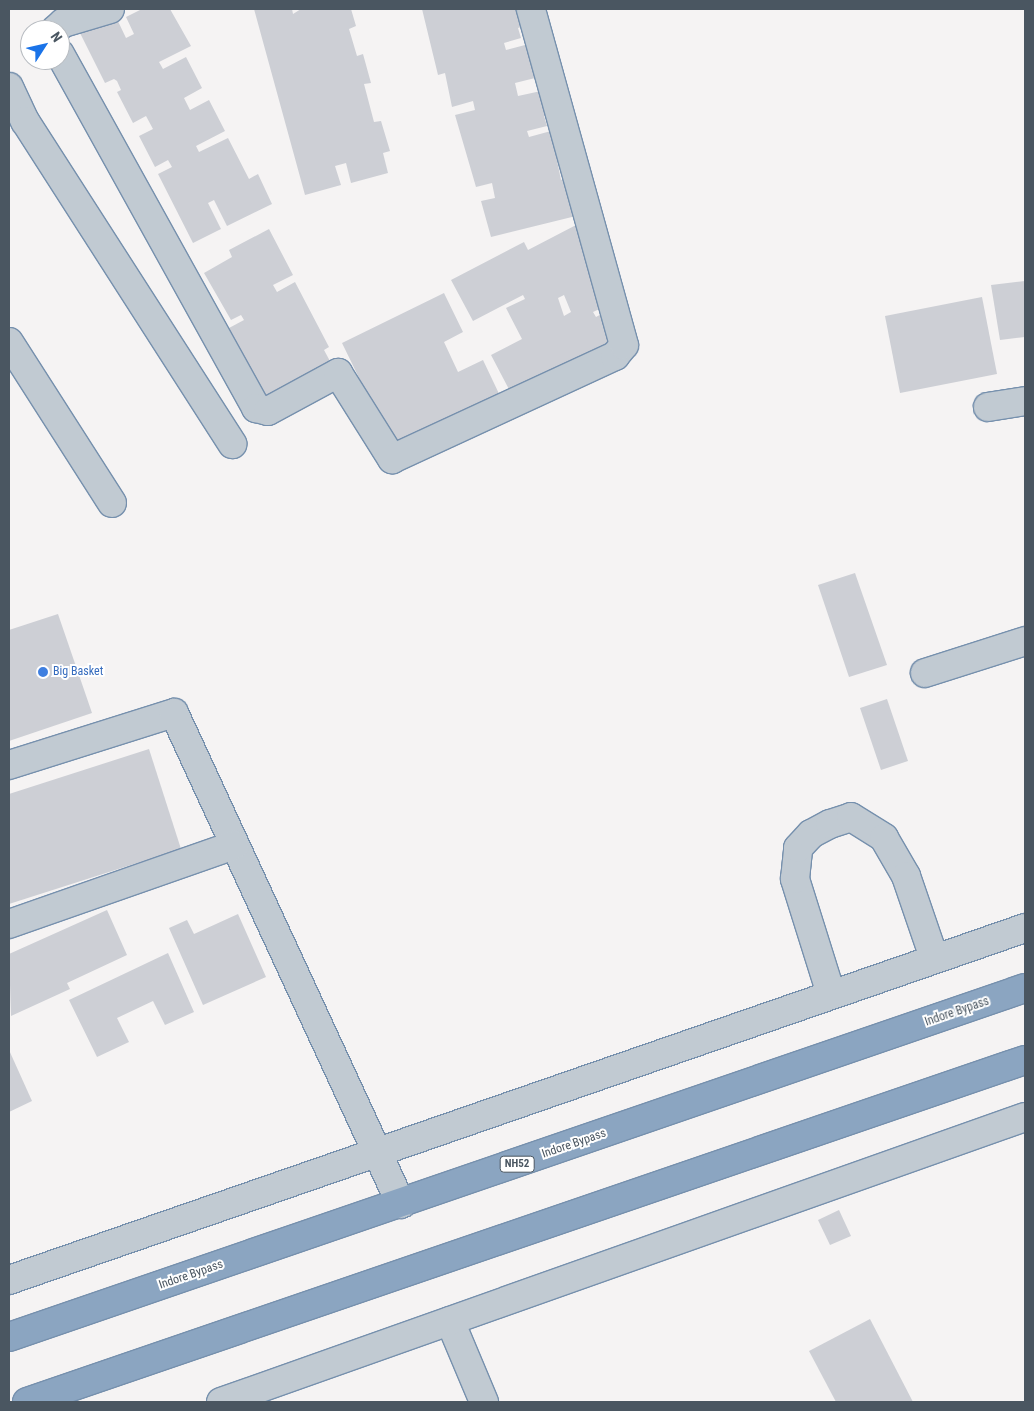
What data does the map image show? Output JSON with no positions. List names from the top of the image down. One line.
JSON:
{"streets":{"highway":["Indore Bypass","NH52"]},"places":["Big Basket"],"north":"top right"}
